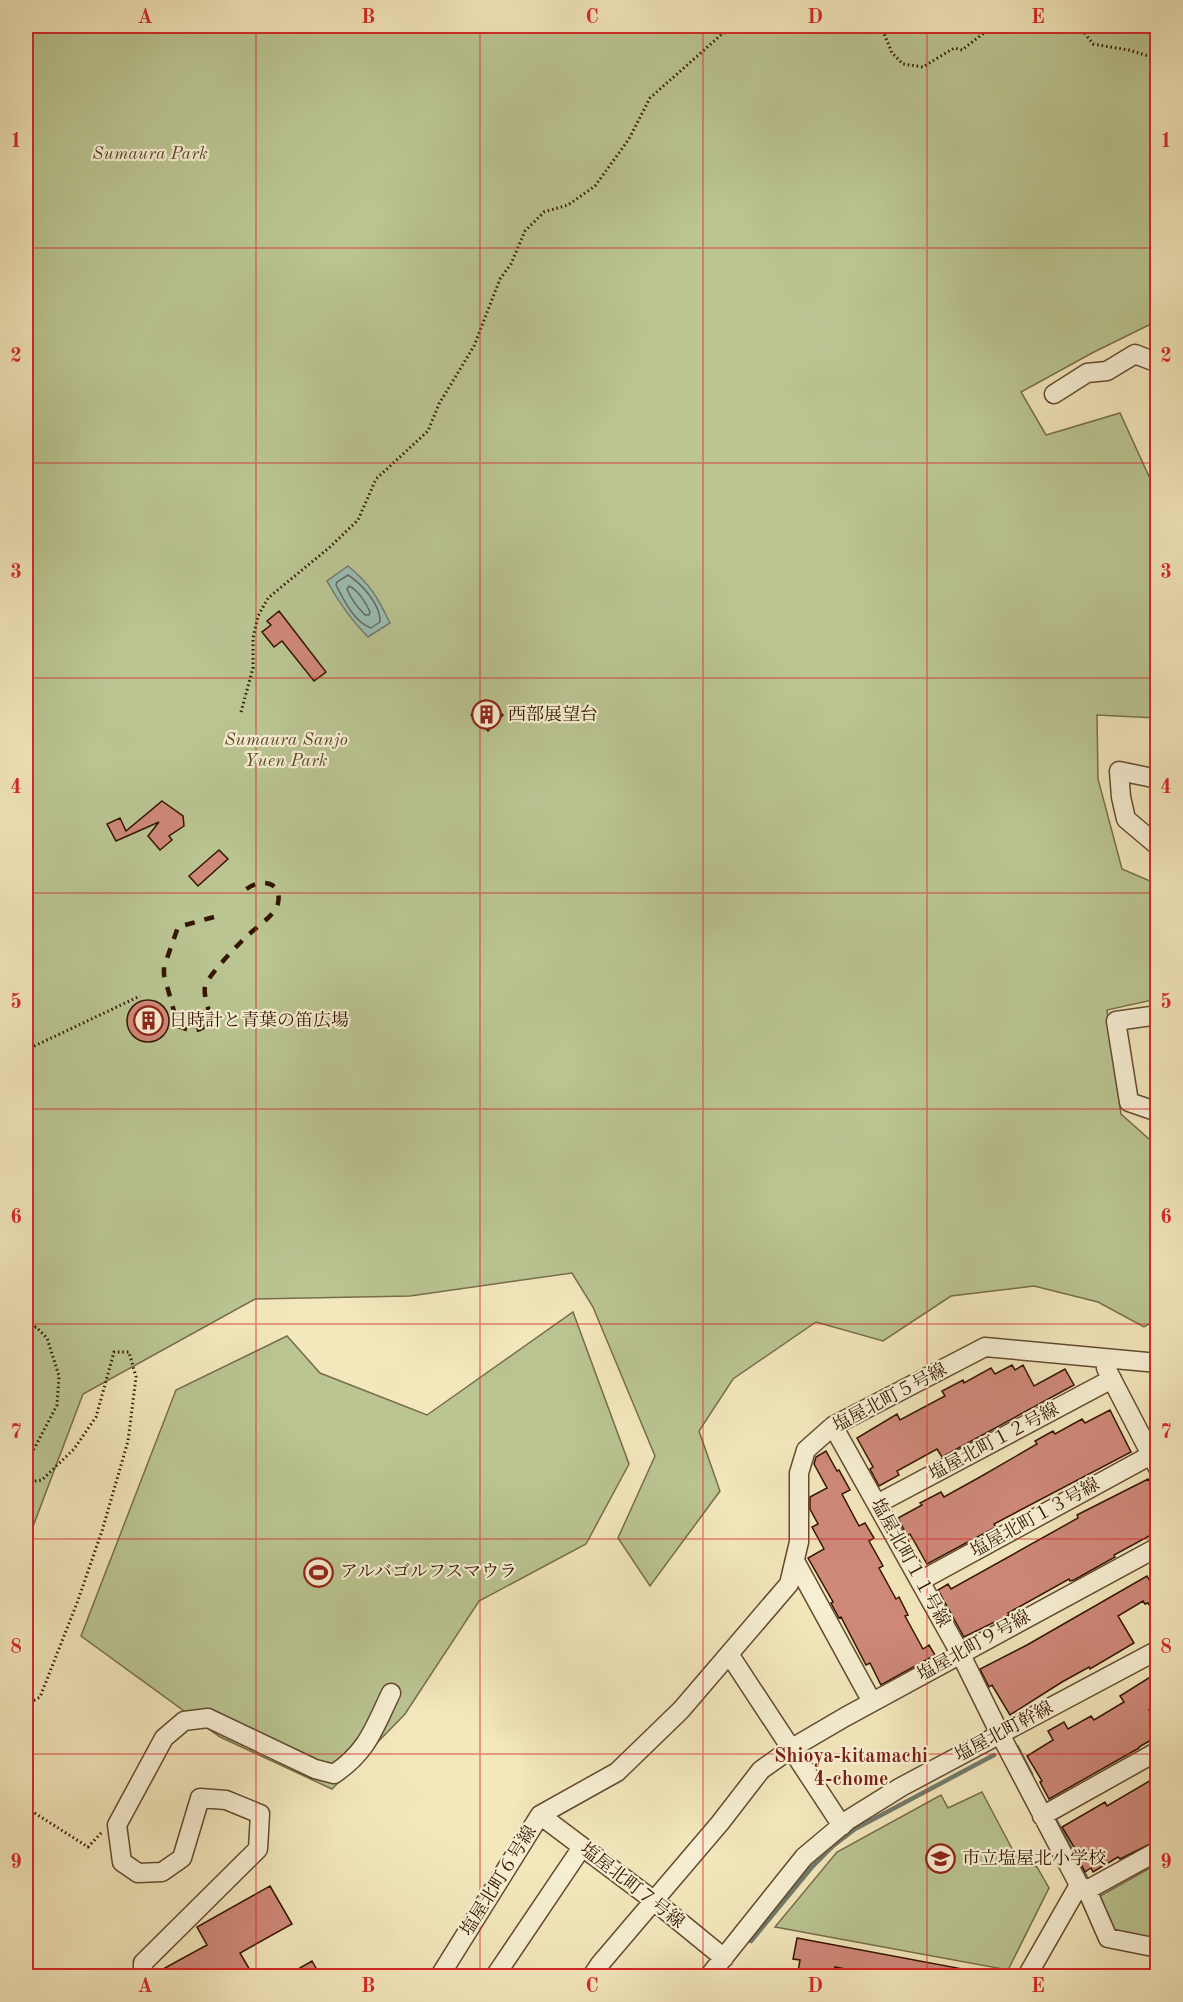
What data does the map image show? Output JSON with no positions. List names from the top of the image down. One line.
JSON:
{"streets":{"street":["塩屋北町５号線","塩屋北町１２号線","塩屋北町１３号線","塩屋北町１１号線","塩屋北町９号線","塩屋北町幹線","塩屋北町６号線","塩屋北町７号線"]},"crossings":[["塩屋北町５号線","塩屋北町１１号線"],["塩屋北町５号線","塩屋北町６号線"],["塩屋北町１２号線","塩屋北町１１号線"],["塩屋北町１３号線","塩屋北町１１号線"],["塩屋北町１１号線","塩屋北町９号線"],["塩屋北町１１号線","塩屋北町幹線"],["塩屋北町幹線","塩屋北町７号線"],["塩屋北町６号線","塩屋北町７号線"]],"districts":["Shioya-kitamachi 4-chome"],"parks":["Sumaura Park","Sumaura Sanjo Yuen Park"],"places":{"building":["西部展望台","日時計と青葉の笛広場"],"sports":["アルバゴルフスマウラ"],"school or university":["市立塩屋北小学校"]},"grid":{"columns":["A","B","C","D","E"],"rows":["1","2","3","4","5","6","7","8","9"]}}
